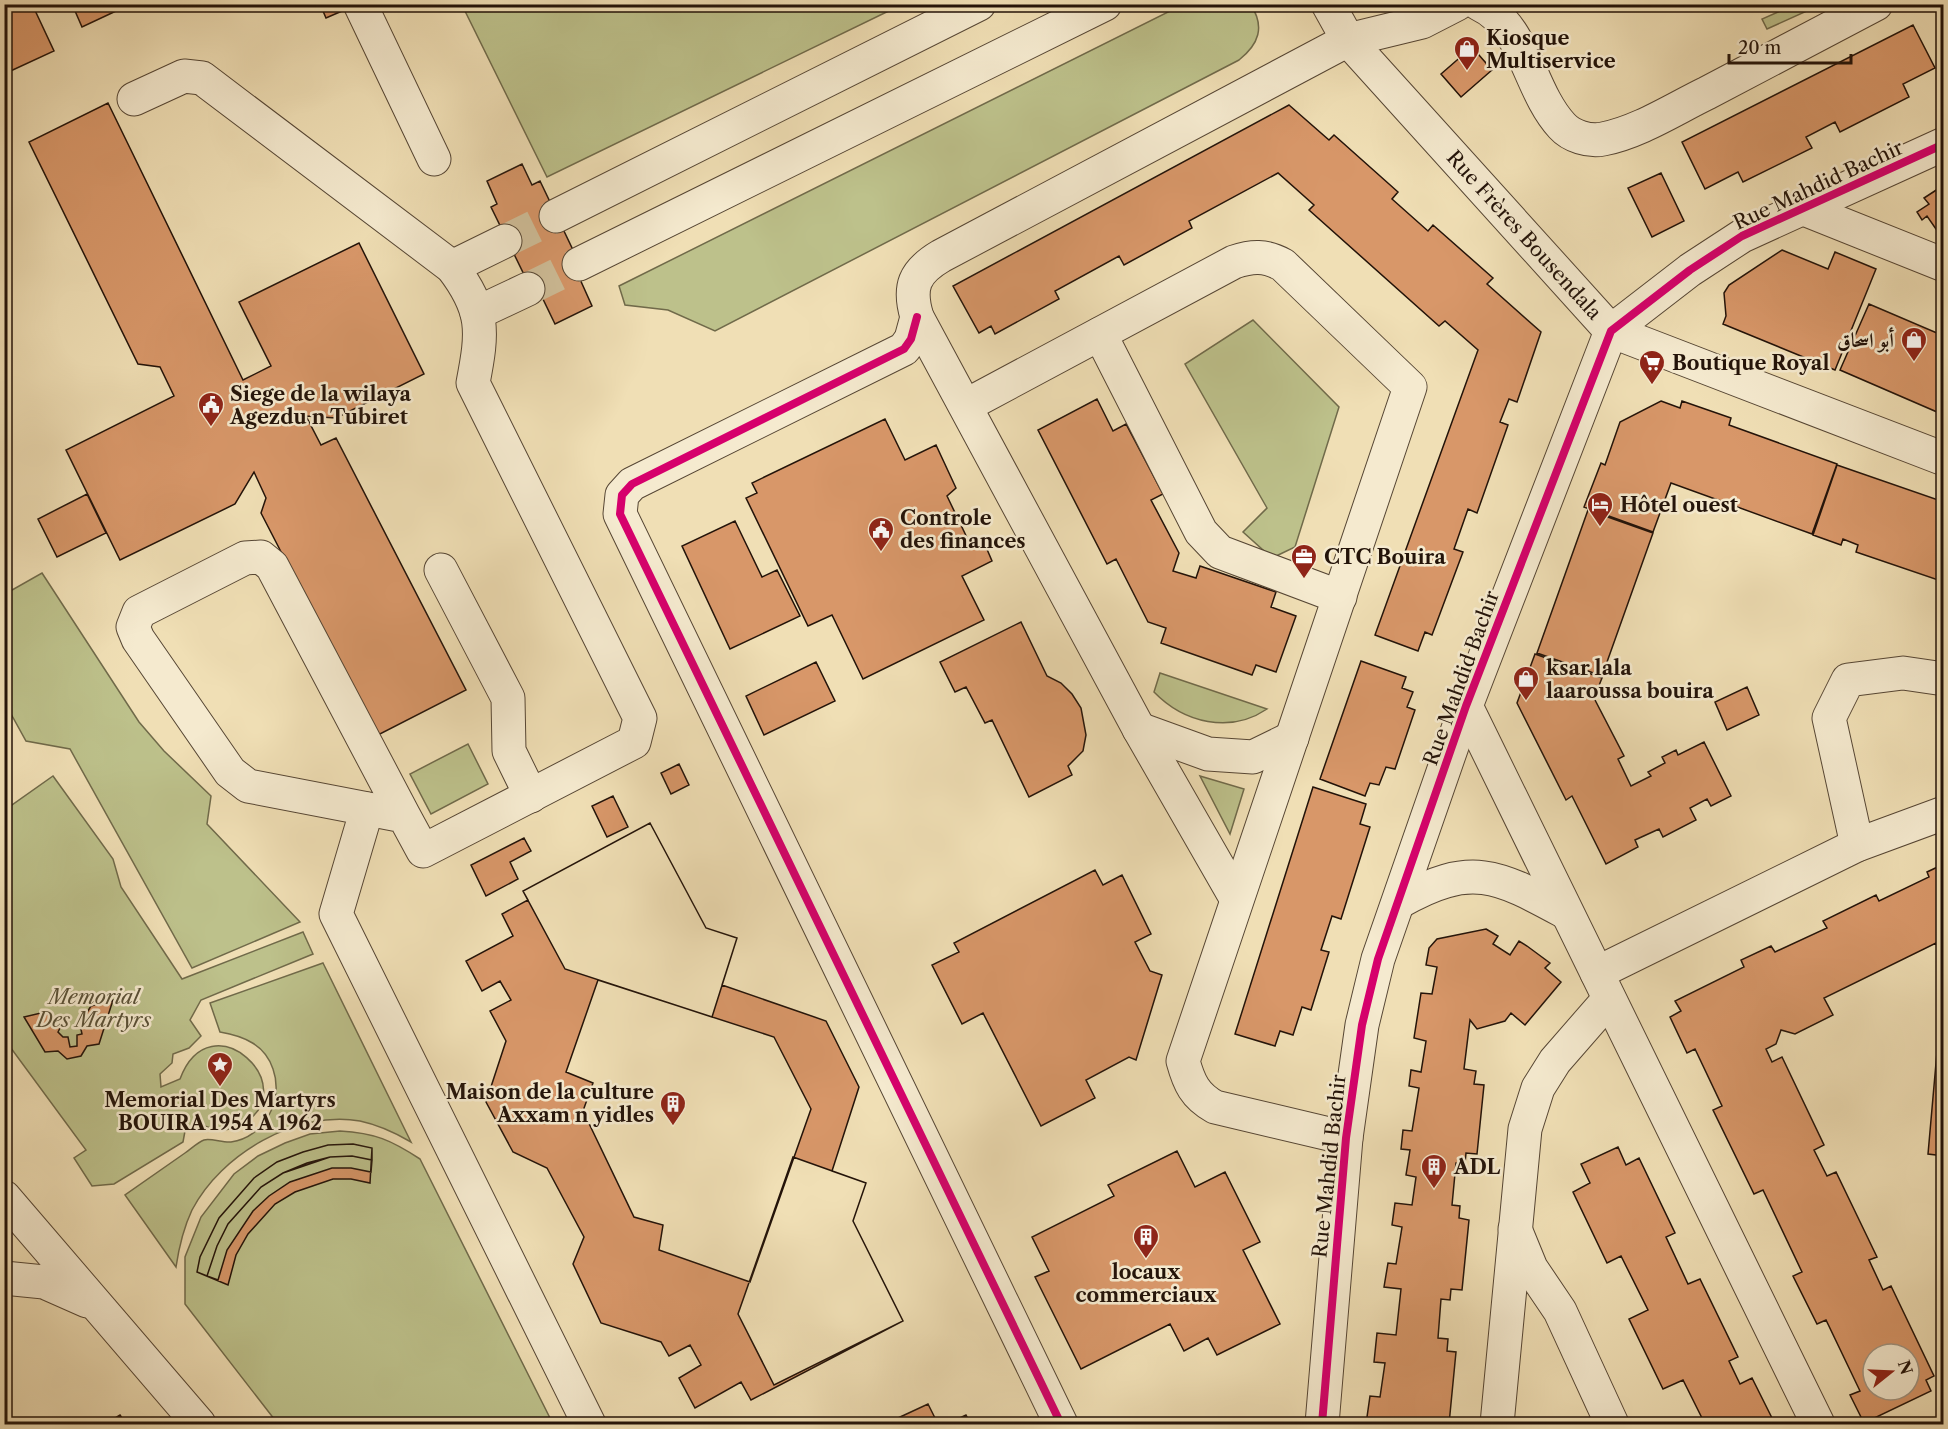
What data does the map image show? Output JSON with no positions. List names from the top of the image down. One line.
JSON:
{"streets":{"street":["Rue Mahdid Bachir","Rue Frères Bousendala"]},"crossings":[["Rue Mahdid Bachir","Rue Frères Bousendala"]],"parks":["Memorial Des Martyrs"],"places":{"shop":["Kiosque Multiservice","أبو اسحاق","ksar lala laaroussa bouira"],"supermarket":["Boutique Royal"],"public building":["Siege de la wilaya Agezdu n Tubiret","Controle des finances"],"hotel":["Hôtel ouest"],"office":["CTC Bouira"],"place":["Memorial Des Martyrs BOUIRA 1954 A 1962"],"building":["Maison de la culture Axxam n yidles","ADL","locaux commerciaux"]},"scale_bar":"20 m","north":"right"}
